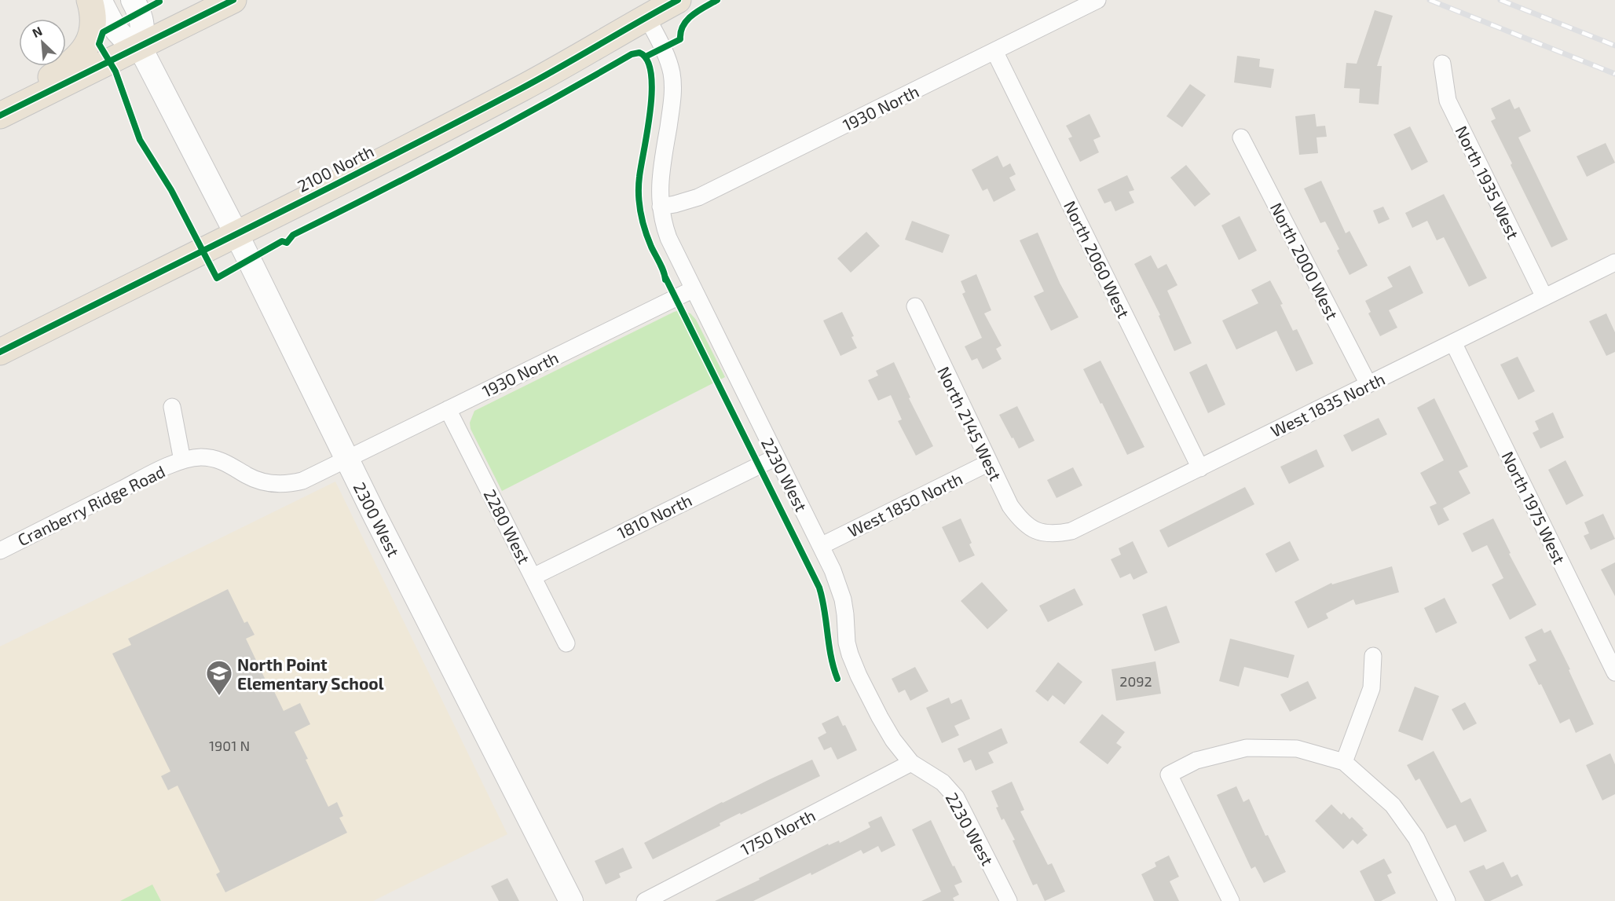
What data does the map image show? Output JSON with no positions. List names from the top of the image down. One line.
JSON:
{"streets":{"highway":["2100 North"],"main road":["2300 West"],"street":["1930 North","North 1935 West","North 2060 West","North 2000 West","West 1835 North","North 2145 West","2230 West","West 1850 North","Cranberry Ridge Road","North 1975 West","1810 North","2280 West","1750 North"]},"crossings":[["1930 North","North 2060 West"],["1930 North","2230 West"],["1930 North","Cranberry Ridge Road"],["1930 North","2300 West"],["1930 North","2280 West"],["2100 North","2230 West"],["2100 North","2300 West"],["North 1935 West","West 1835 North"],["North 2060 West","West 1835 North"],["North 2000 West","West 1835 North"],["West 1835 North","North 2145 West"],["West 1835 North","North 1975 West"],["North 2145 West","West 1850 North"],["2230 West","West 1850 North"],["2230 West","1810 North"],["2230 West","1750 North"],["Cranberry Ridge Road","2300 West"],["1810 North","2280 West"]],"places":{"school or university":["North Point Elementary School"]},"house_numbers":["2092","1901 N"],"north":"top left"}
